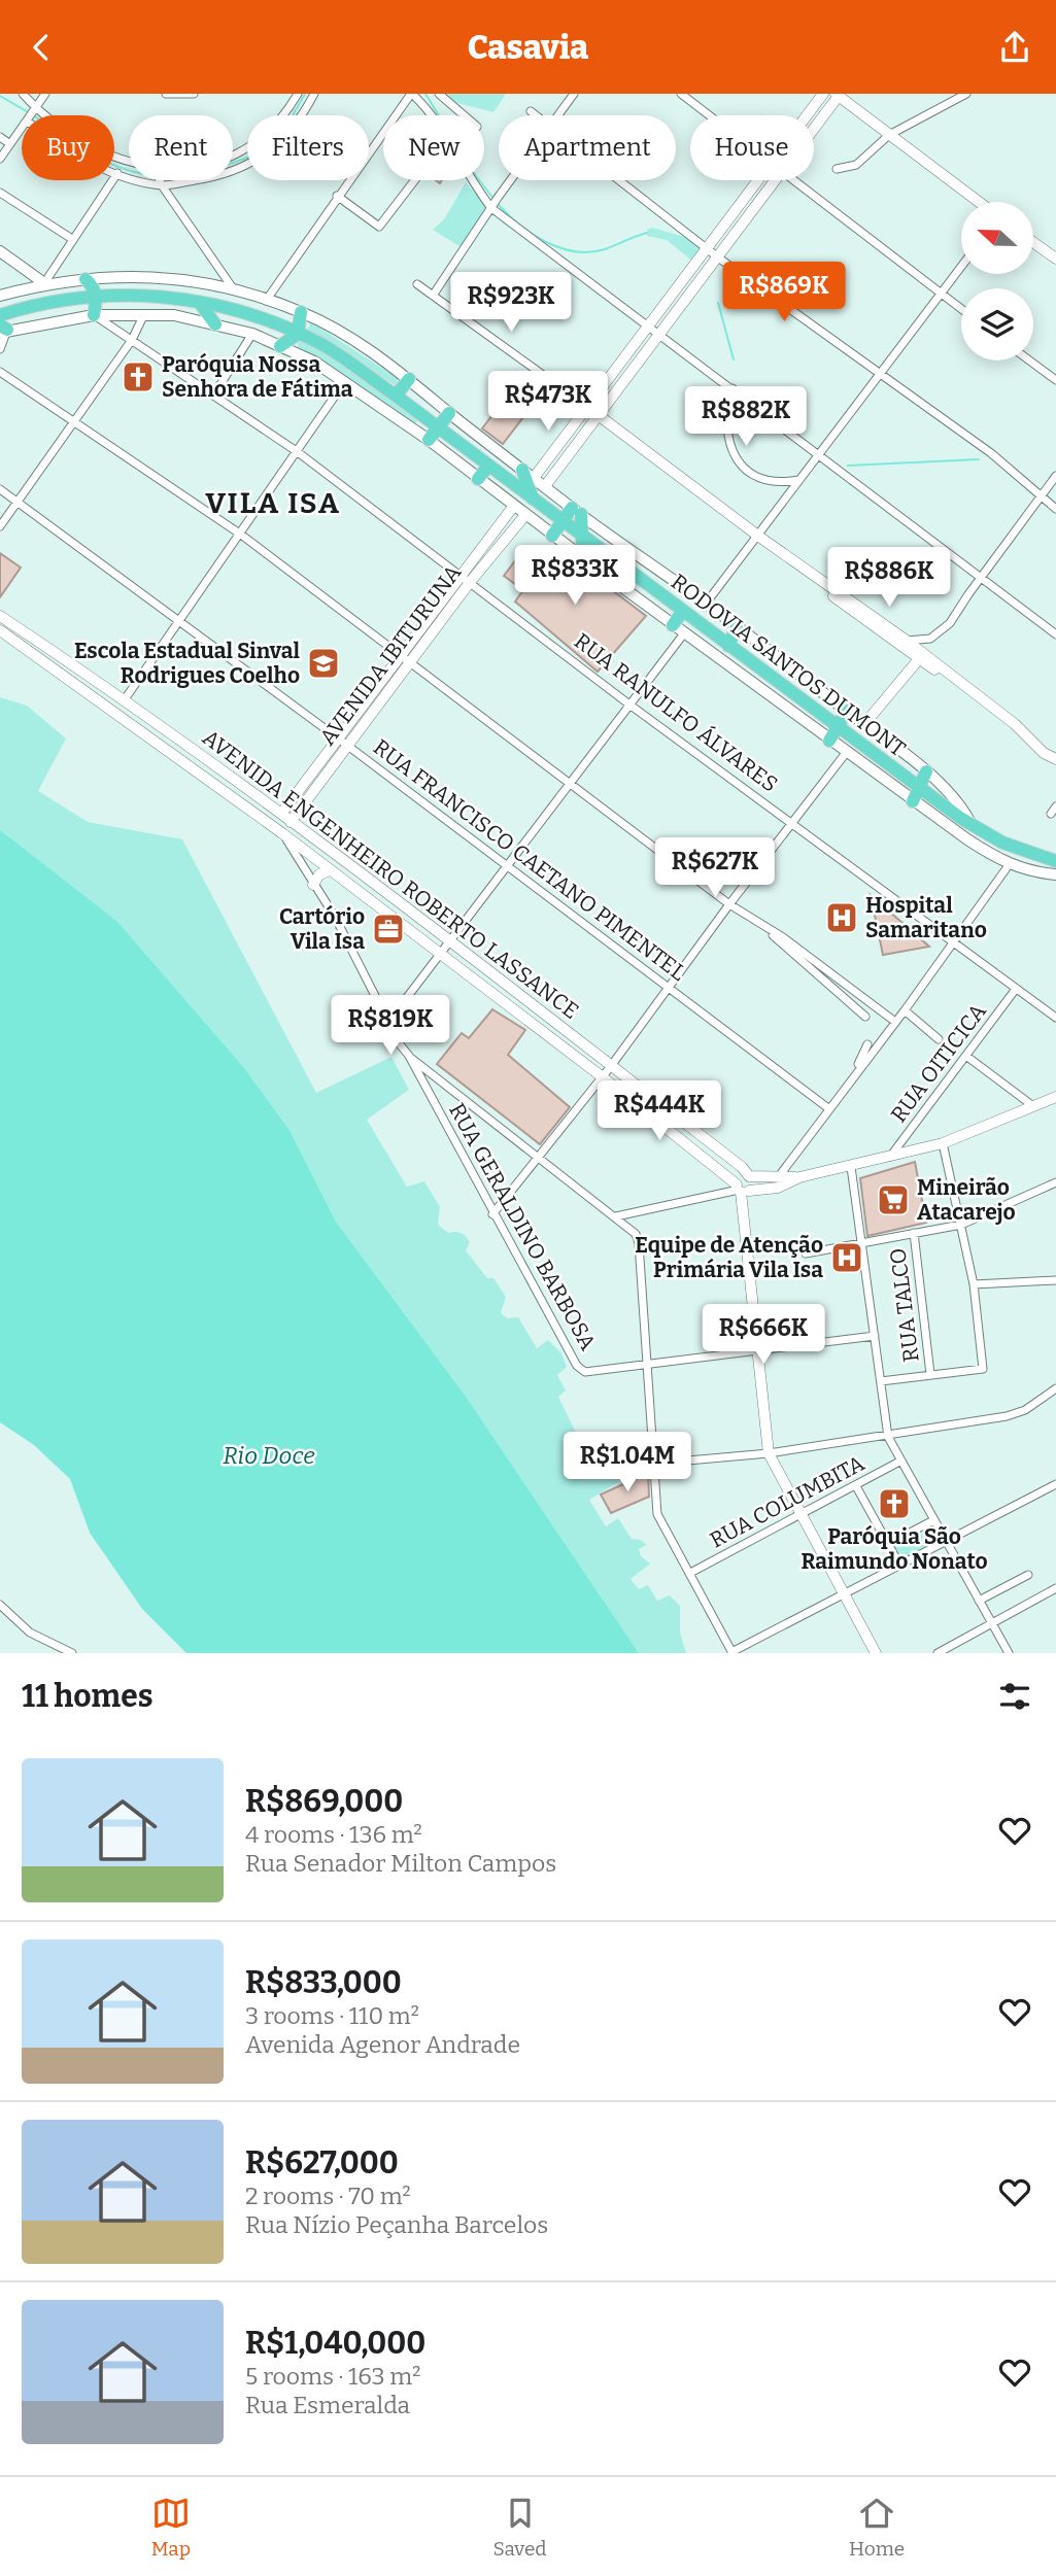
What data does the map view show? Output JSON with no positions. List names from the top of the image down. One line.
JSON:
{"streets":{"highway":["RODOVIA SANTOS DUMONT"],"street":["AVENIDA IBITURUNA","RUA RANULFO ÁLVARES","RUA FRANCISCO CAETANO PIMENTEL","AVENIDA ENGENHEIRO ROBERTO LASSANCE","RUA OITICICA","RUA GERALDINO BARBOSA","RUA TALCO","RUA COLUMBITA"]},"crossings":[["AVENIDA IBITURUNA","RUA RANULFO ÁLVARES"],["AVENIDA IBITURUNA","RUA FRANCISCO CAETANO PIMENTEL"],["AVENIDA IBITURUNA","AVENIDA ENGENHEIRO ROBERTO LASSANCE"],["RUA RANULFO ÁLVARES","RUA OITICICA"],["AVENIDA ENGENHEIRO ROBERTO LASSANCE","RUA GERALDINO BARBOSA"]],"districts":["VILA ISA"],"water":["Rio Doce"],"places":{"church":["Paróquia Nossa Senhora de Fátima","Paróquia São Raimundo Nonato"],"school or university":["Escola Estadual Sinval Rodrigues Coelho"],"hospital":["Hospital Samaritano","Equipe de Atenção Primária Vila Isa"],"office":["Cartório Vila Isa"],"supermarket":["Mineirão Atacarejo"]},"north":"left","page":{"header":"Casavia","chip":["Buy","Rent","Filters","New","Apartment","House"],"price":["R$869K","R$923K","R$473K","R$882K","R$833K","R$886K","R$627K","R$819K","R$444K","R$666K","R$1.04M"],"heading":"11 homes","list":[{"name":"R$869,000","note":"4 rooms · 136 m² · Rua Senador Milton Campos"},{"name":"R$833,000","note":"3 rooms · 110 m² · Avenida Agenor Andrade"},{"name":"R$627,000","note":"2 rooms · 70 m² · Rua Nízio Peçanha Barcelos"},{"name":"R$1,040,000","note":"5 rooms · 163 m² · Rua Esmeralda"}],"tabs":["Map","Saved","Home"]}}
